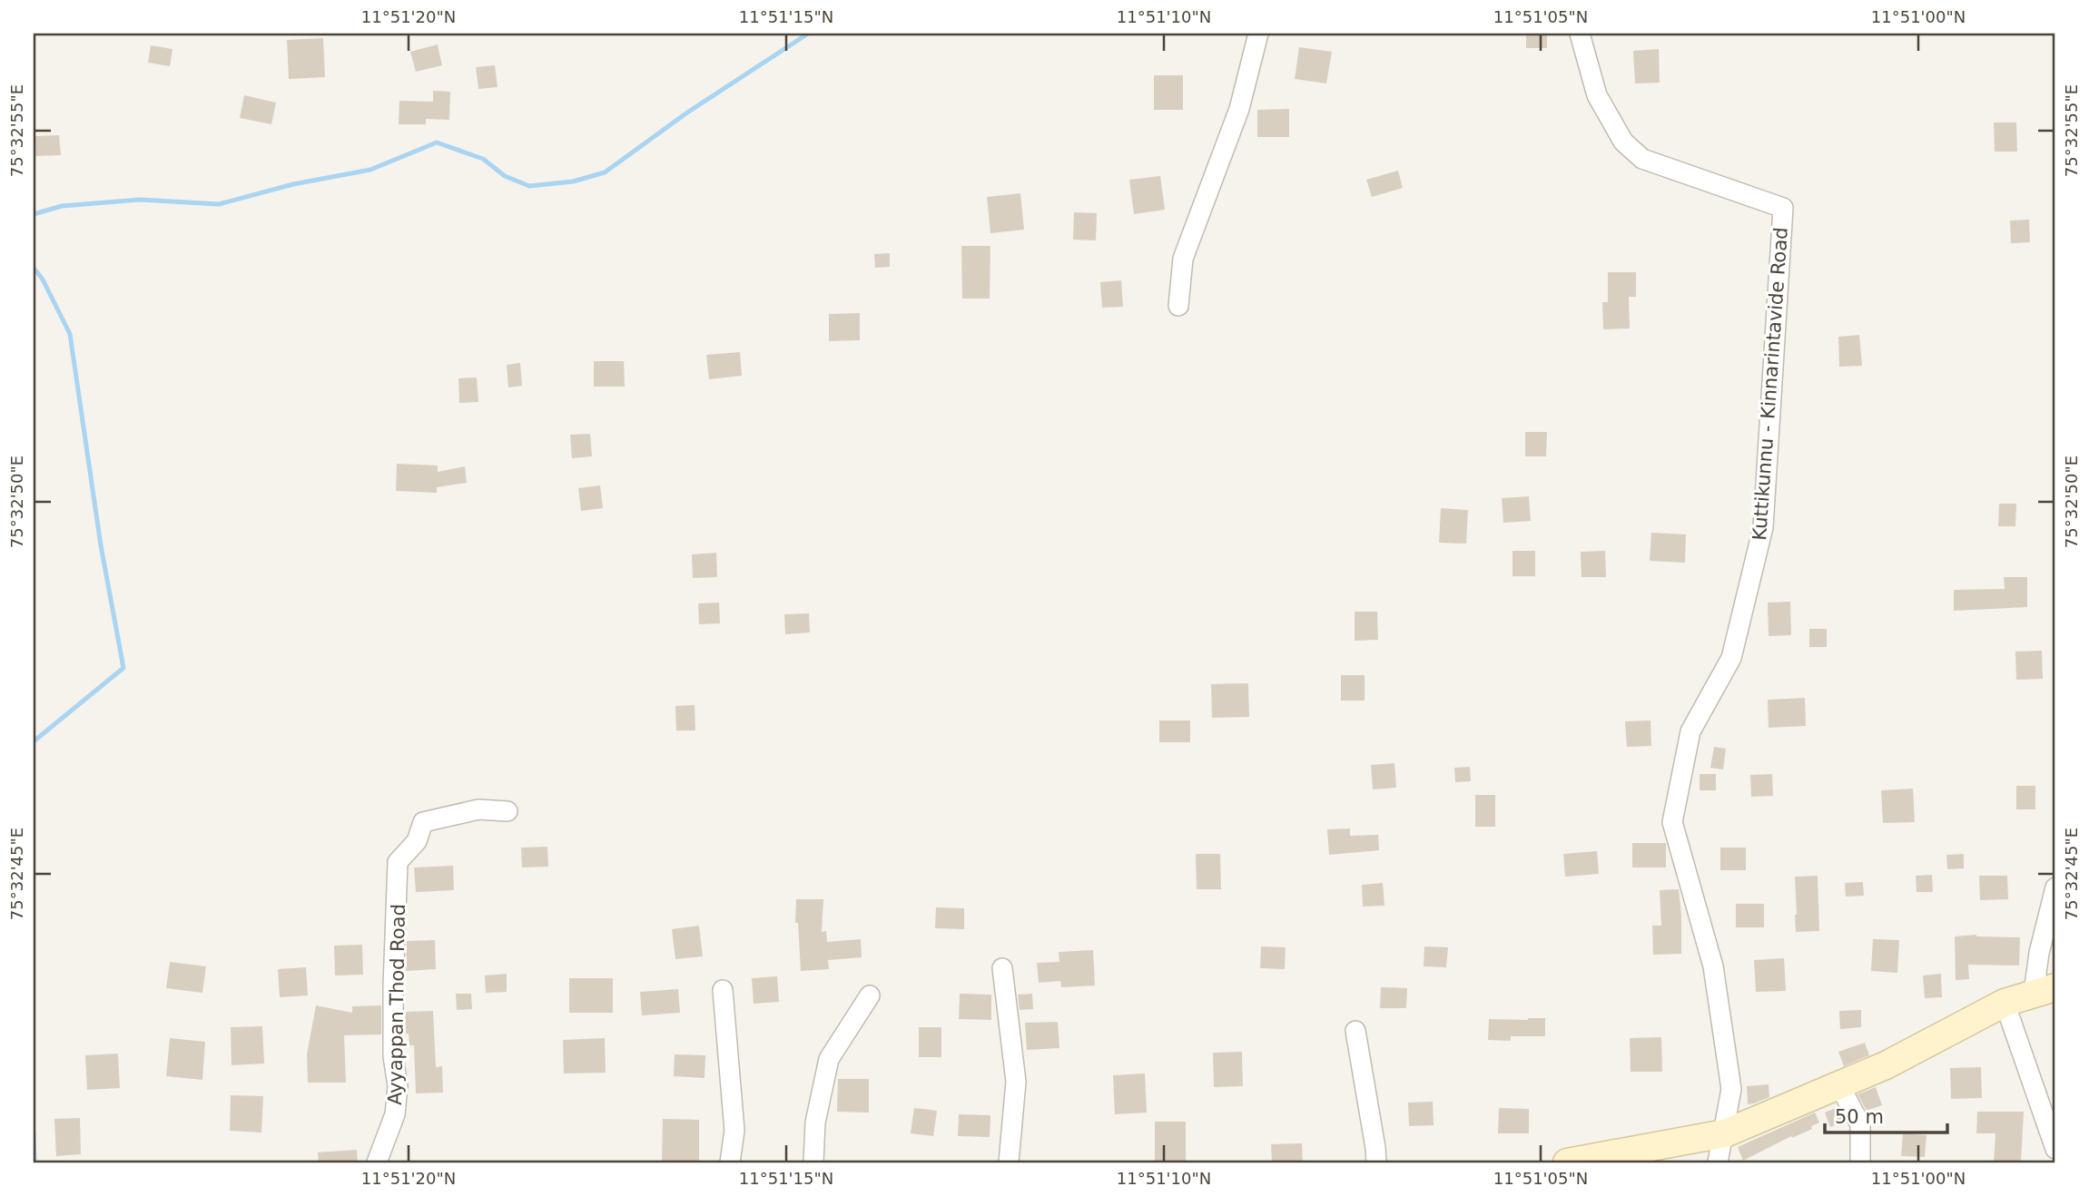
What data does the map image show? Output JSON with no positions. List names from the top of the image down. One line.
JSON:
{"streets":{"street":["Kuttikunnu - Kinnarintavide Road","Ayyappan Thod Road"]},"scale_bar":"50 m","coordinates":["11°51'20\"N","11°51'15\"N","11°51'10\"N","11°51'05\"N","11°51'00\"N","75°32'55\"E","75°32'50\"E","75°32'45\"E"]}
